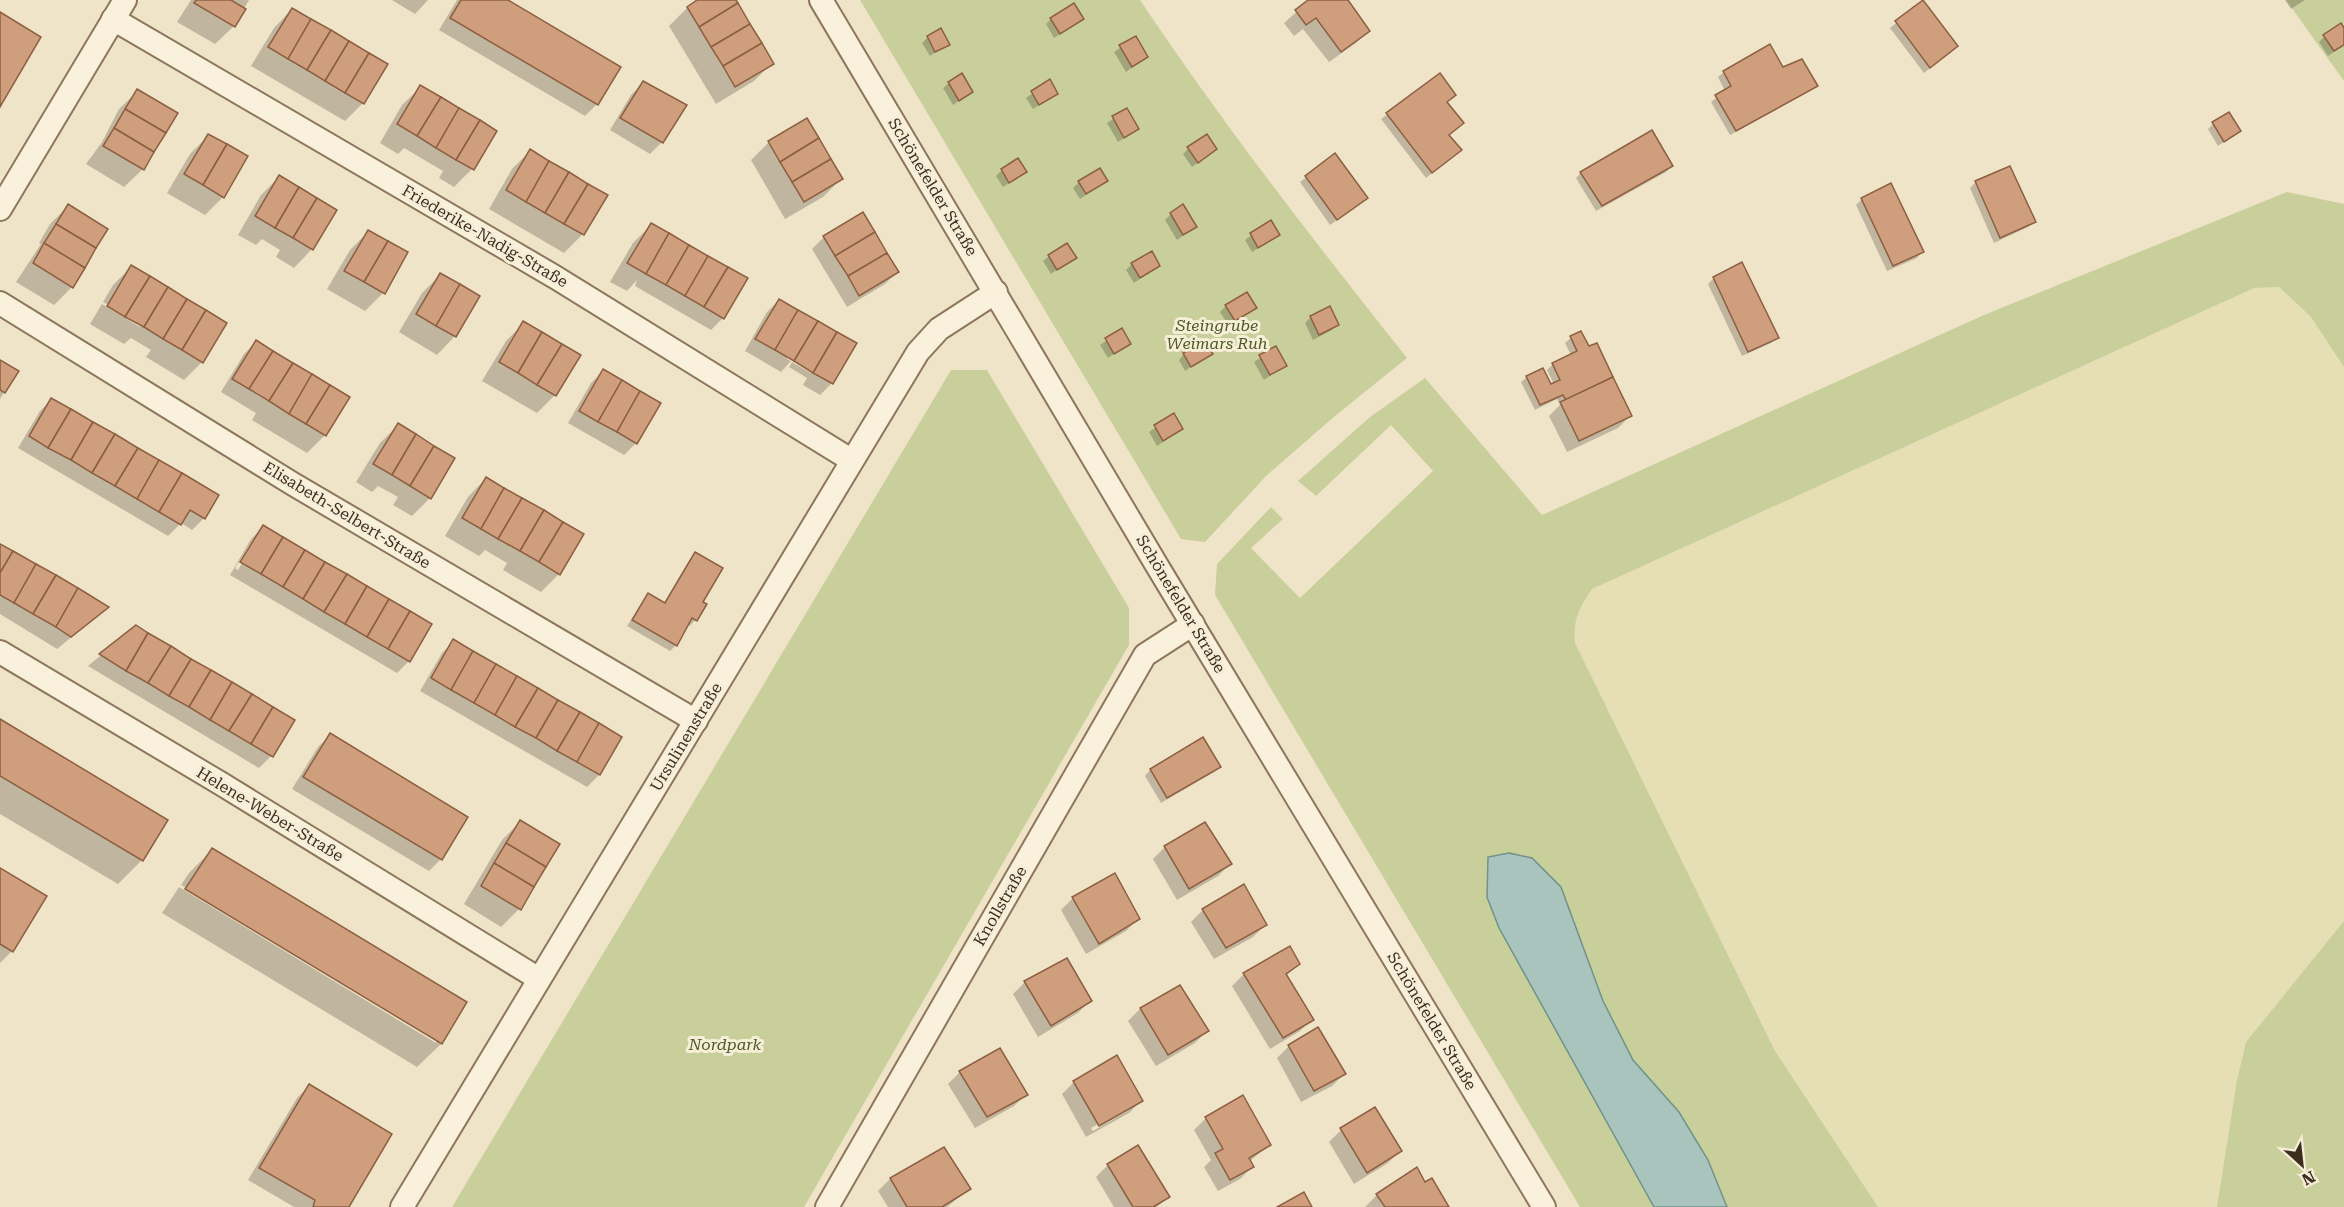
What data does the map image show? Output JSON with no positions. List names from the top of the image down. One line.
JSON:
{"streets":{"street":["Schönefelder Straße","Friederike-Nadig-Straße","Elisabeth-Selbert-Straße","Ursulinenstraße","Helene-Weber-Straße","Knollstraße"]},"crossings":[["Schönefelder Straße","Ursulinenstraße"],["Schönefelder Straße","Knollstraße"],["Friederike-Nadig-Straße","Ursulinenstraße"],["Elisabeth-Selbert-Straße","Ursulinenstraße"],["Ursulinenstraße","Helene-Weber-Straße"]],"parks":["Steingrube Weimars Ruh","Nordpark"],"north":"bottom right"}
